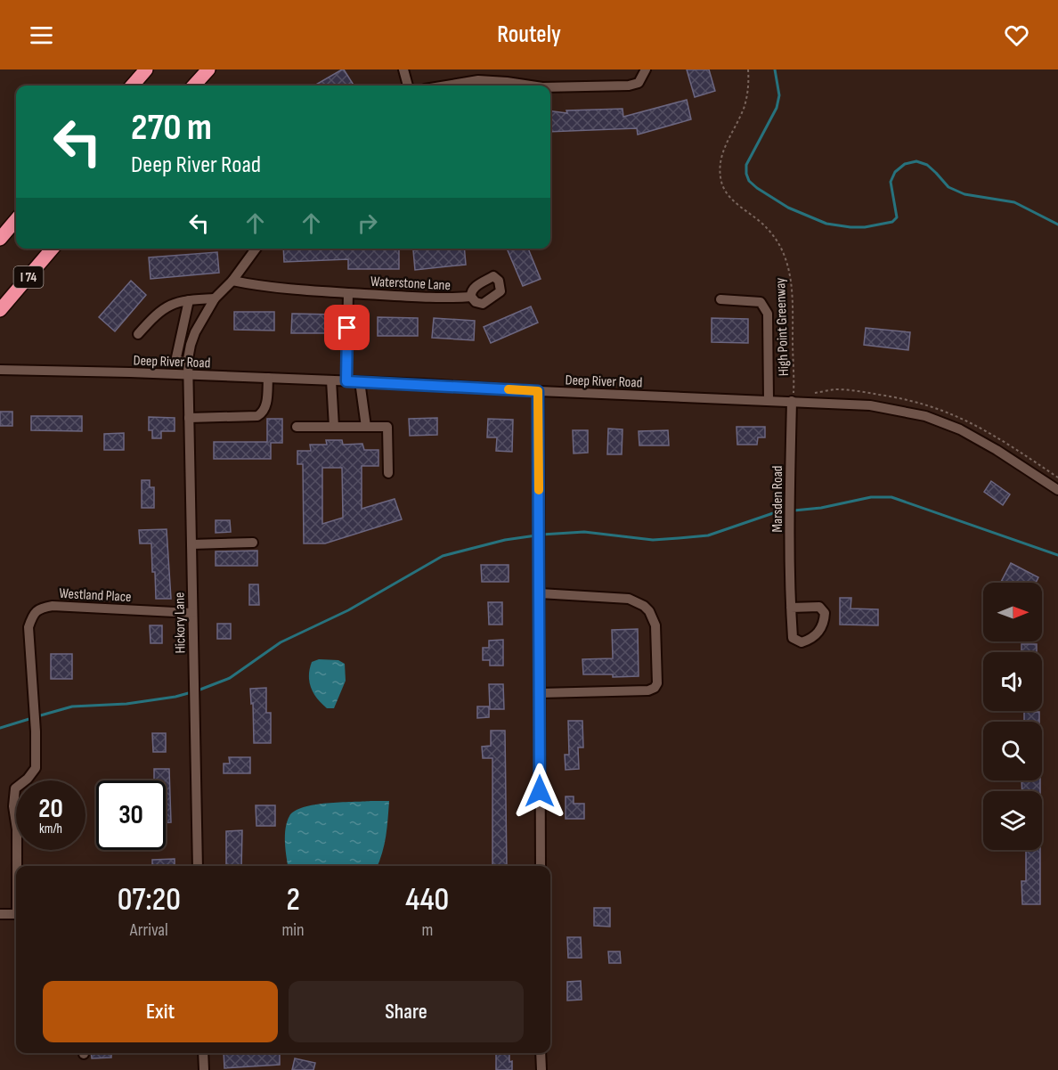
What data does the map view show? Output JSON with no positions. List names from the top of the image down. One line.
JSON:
{"streets":{"highway":["I 74"],"street":["Waterstone Lane","Deep River Road","Marsden Road","Westland Place","Hickory Lane"],"path":["High Point Greenway"]},"crossings":[["Waterstone Lane","Hickory Lane"],["High Point Greenway","Deep River Road"],["High Point Greenway","Marsden Road"],["Deep River Road","Marsden Road"],["Deep River Road","Hickory Lane"],["Westland Place","Hickory Lane"]],"north":"right","page":{"header":"Routely","turn":["270 m","Deep River Road"],"speed":"20 km/h","limit":"30","eta":["07:20","Arrival","2","min","440","m"],"buttons":["Exit","Share"]}}
